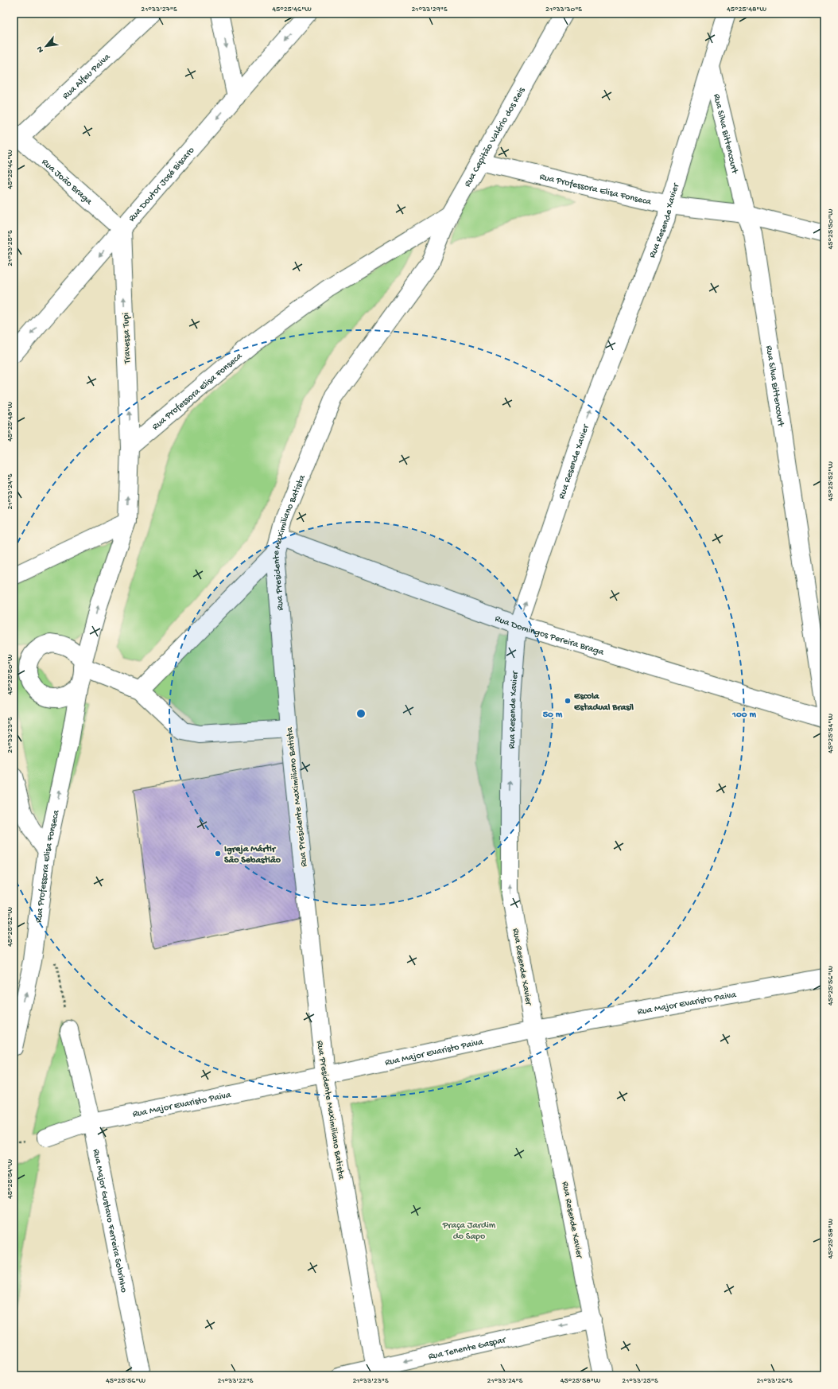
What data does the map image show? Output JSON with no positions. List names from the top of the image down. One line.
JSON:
{"streets":{"street":["Rua Alfeu Paiva","Rua Silva Bittencourt","Rua Capitão Valério dos Reis","Rua João Braga","Rua Doutor José Biscaro","Rua Professora Elisa Fonseca","Rua Resende Xavier","Travessa Tupi","Rua Presidente Maximiliano Batista","Rua Domingos Pereira Braga","Rua Major Evaristo Paiva","Rua Major Gustavo Ferreira Sobrinho","Rua Tenente Gaspar"]},"crossings":[["Rua Alfeu Paiva","Rua João Braga"],["Rua Silva Bittencourt","Rua Professora Elisa Fonseca"],["Rua Silva Bittencourt","Rua Resende Xavier"],["Rua Capitão Valério dos Reis","Rua Professora Elisa Fonseca"],["Rua Capitão Valério dos Reis","Rua Presidente Maximiliano Batista"],["Rua João Braga","Rua Doutor José Biscaro"],["Rua João Braga","Travessa Tupi"],["Rua Doutor José Biscaro","Travessa Tupi"],["Rua Professora Elisa Fonseca","Rua Resende Xavier"],["Rua Professora Elisa Fonseca","Travessa Tupi"],["Rua Resende Xavier","Rua Domingos Pereira Braga"],["Rua Resende Xavier","Rua Major Evaristo Paiva"],["Rua Resende Xavier","Rua Tenente Gaspar"],["Rua Presidente Maximiliano Batista","Rua Domingos Pereira Braga"],["Rua Presidente Maximiliano Batista","Rua Major Evaristo Paiva"],["Rua Presidente Maximiliano Batista","Rua Tenente Gaspar"],["Rua Major Evaristo Paiva","Rua Major Gustavo Ferreira Sobrinho"]],"one_way":["Rua Doutor José Biscaro","Rua Resende Xavier","Travessa Tupi","Rua Tenente Gaspar"],"parks":["Praça Jardim do Sapo"],"places":["Escola Estadual Brasil","Igreja Mártir São Sebastião"],"north":"bottom left","coordinates":["21°33'27\"S","45°25'46\"W","21°33'29\"S","21°33'30\"S","45°25'48\"W","45°25'50\"W","21°33'25\"S","45°25'52\"W","21°33'24\"S","45°25'54\"W","21°33'23\"S","45°25'56\"W","45°25'58\"W","21°33'22\"S","21°33'26\"S"],"rings":["50 m","100 m"]}
